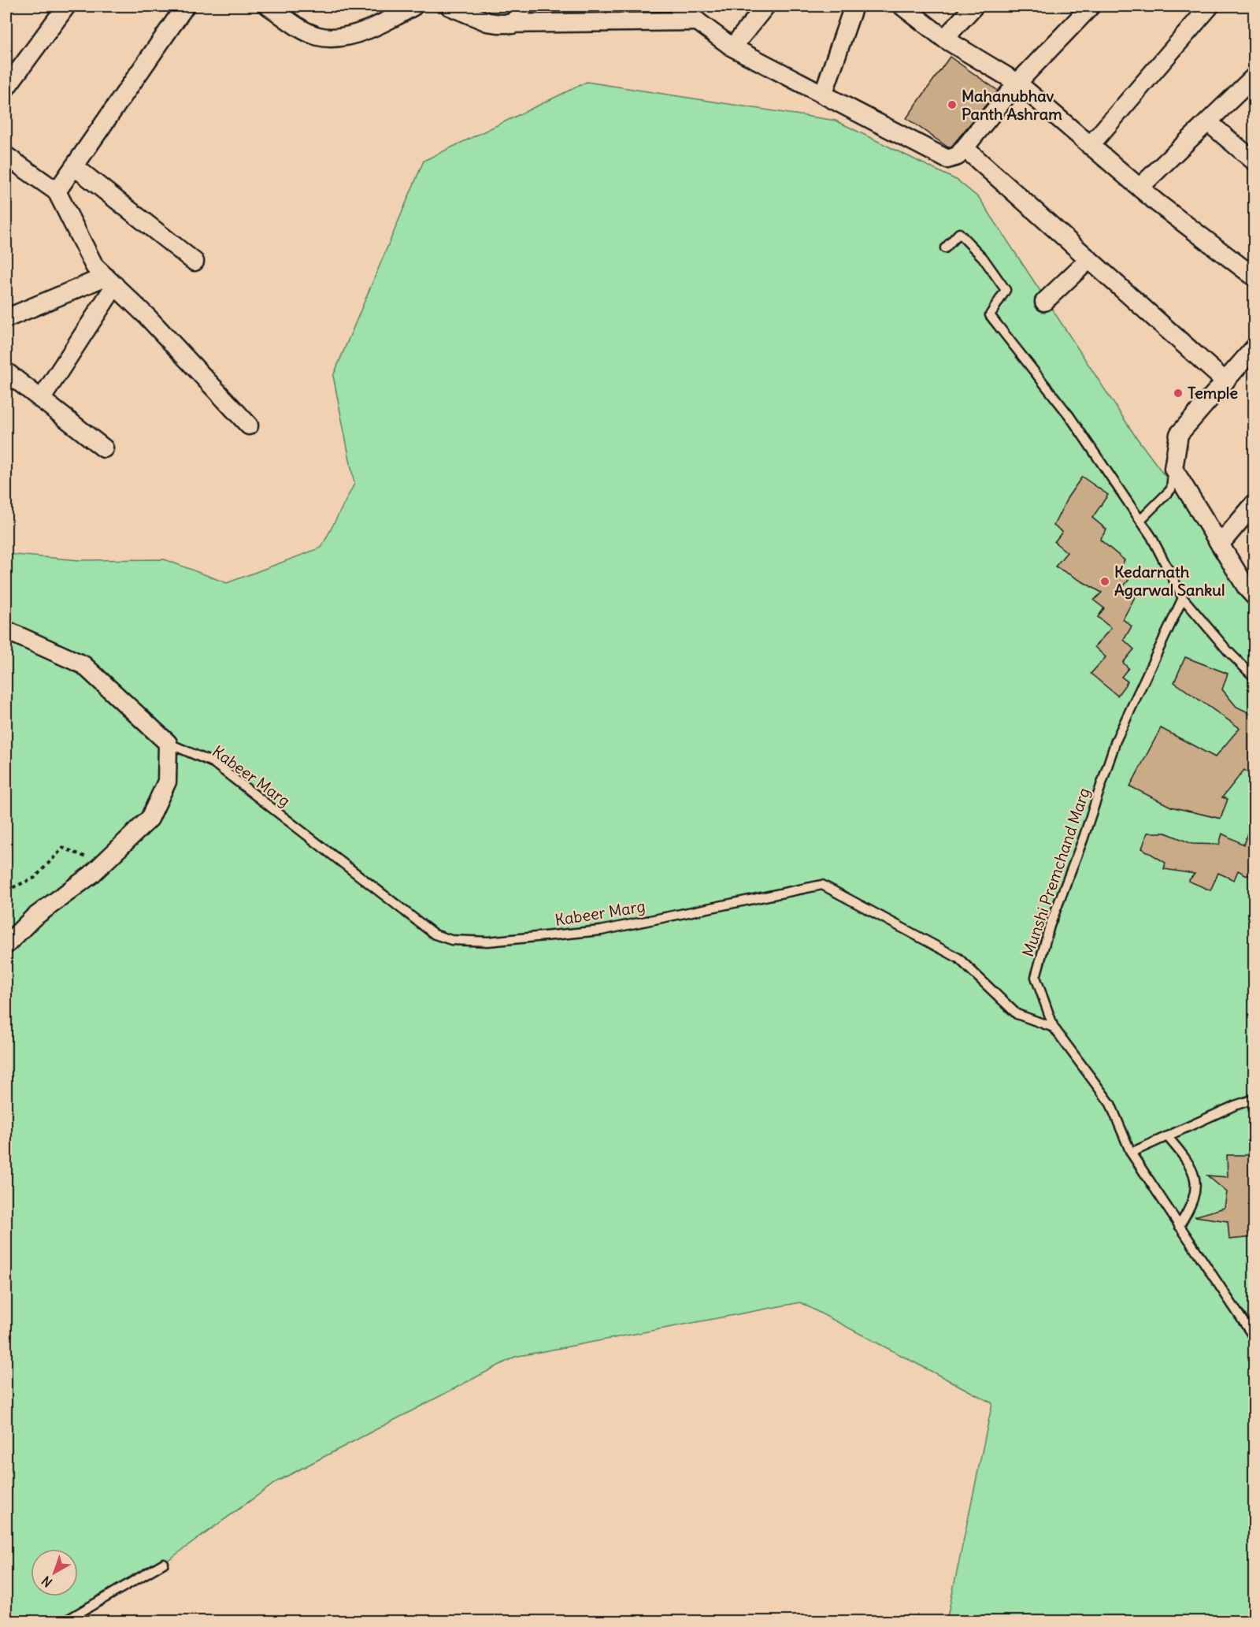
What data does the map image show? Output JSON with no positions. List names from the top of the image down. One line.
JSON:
{"streets":{"lane":["Kabeer Marg","Munshi Premchand Marg"]},"crossings":[["Kabeer Marg","Munshi Premchand Marg"]],"places":["Mahanubhav Panth Ashram","Temple","Kedarnath Agarwal Sankul"],"north":"bottom left"}
